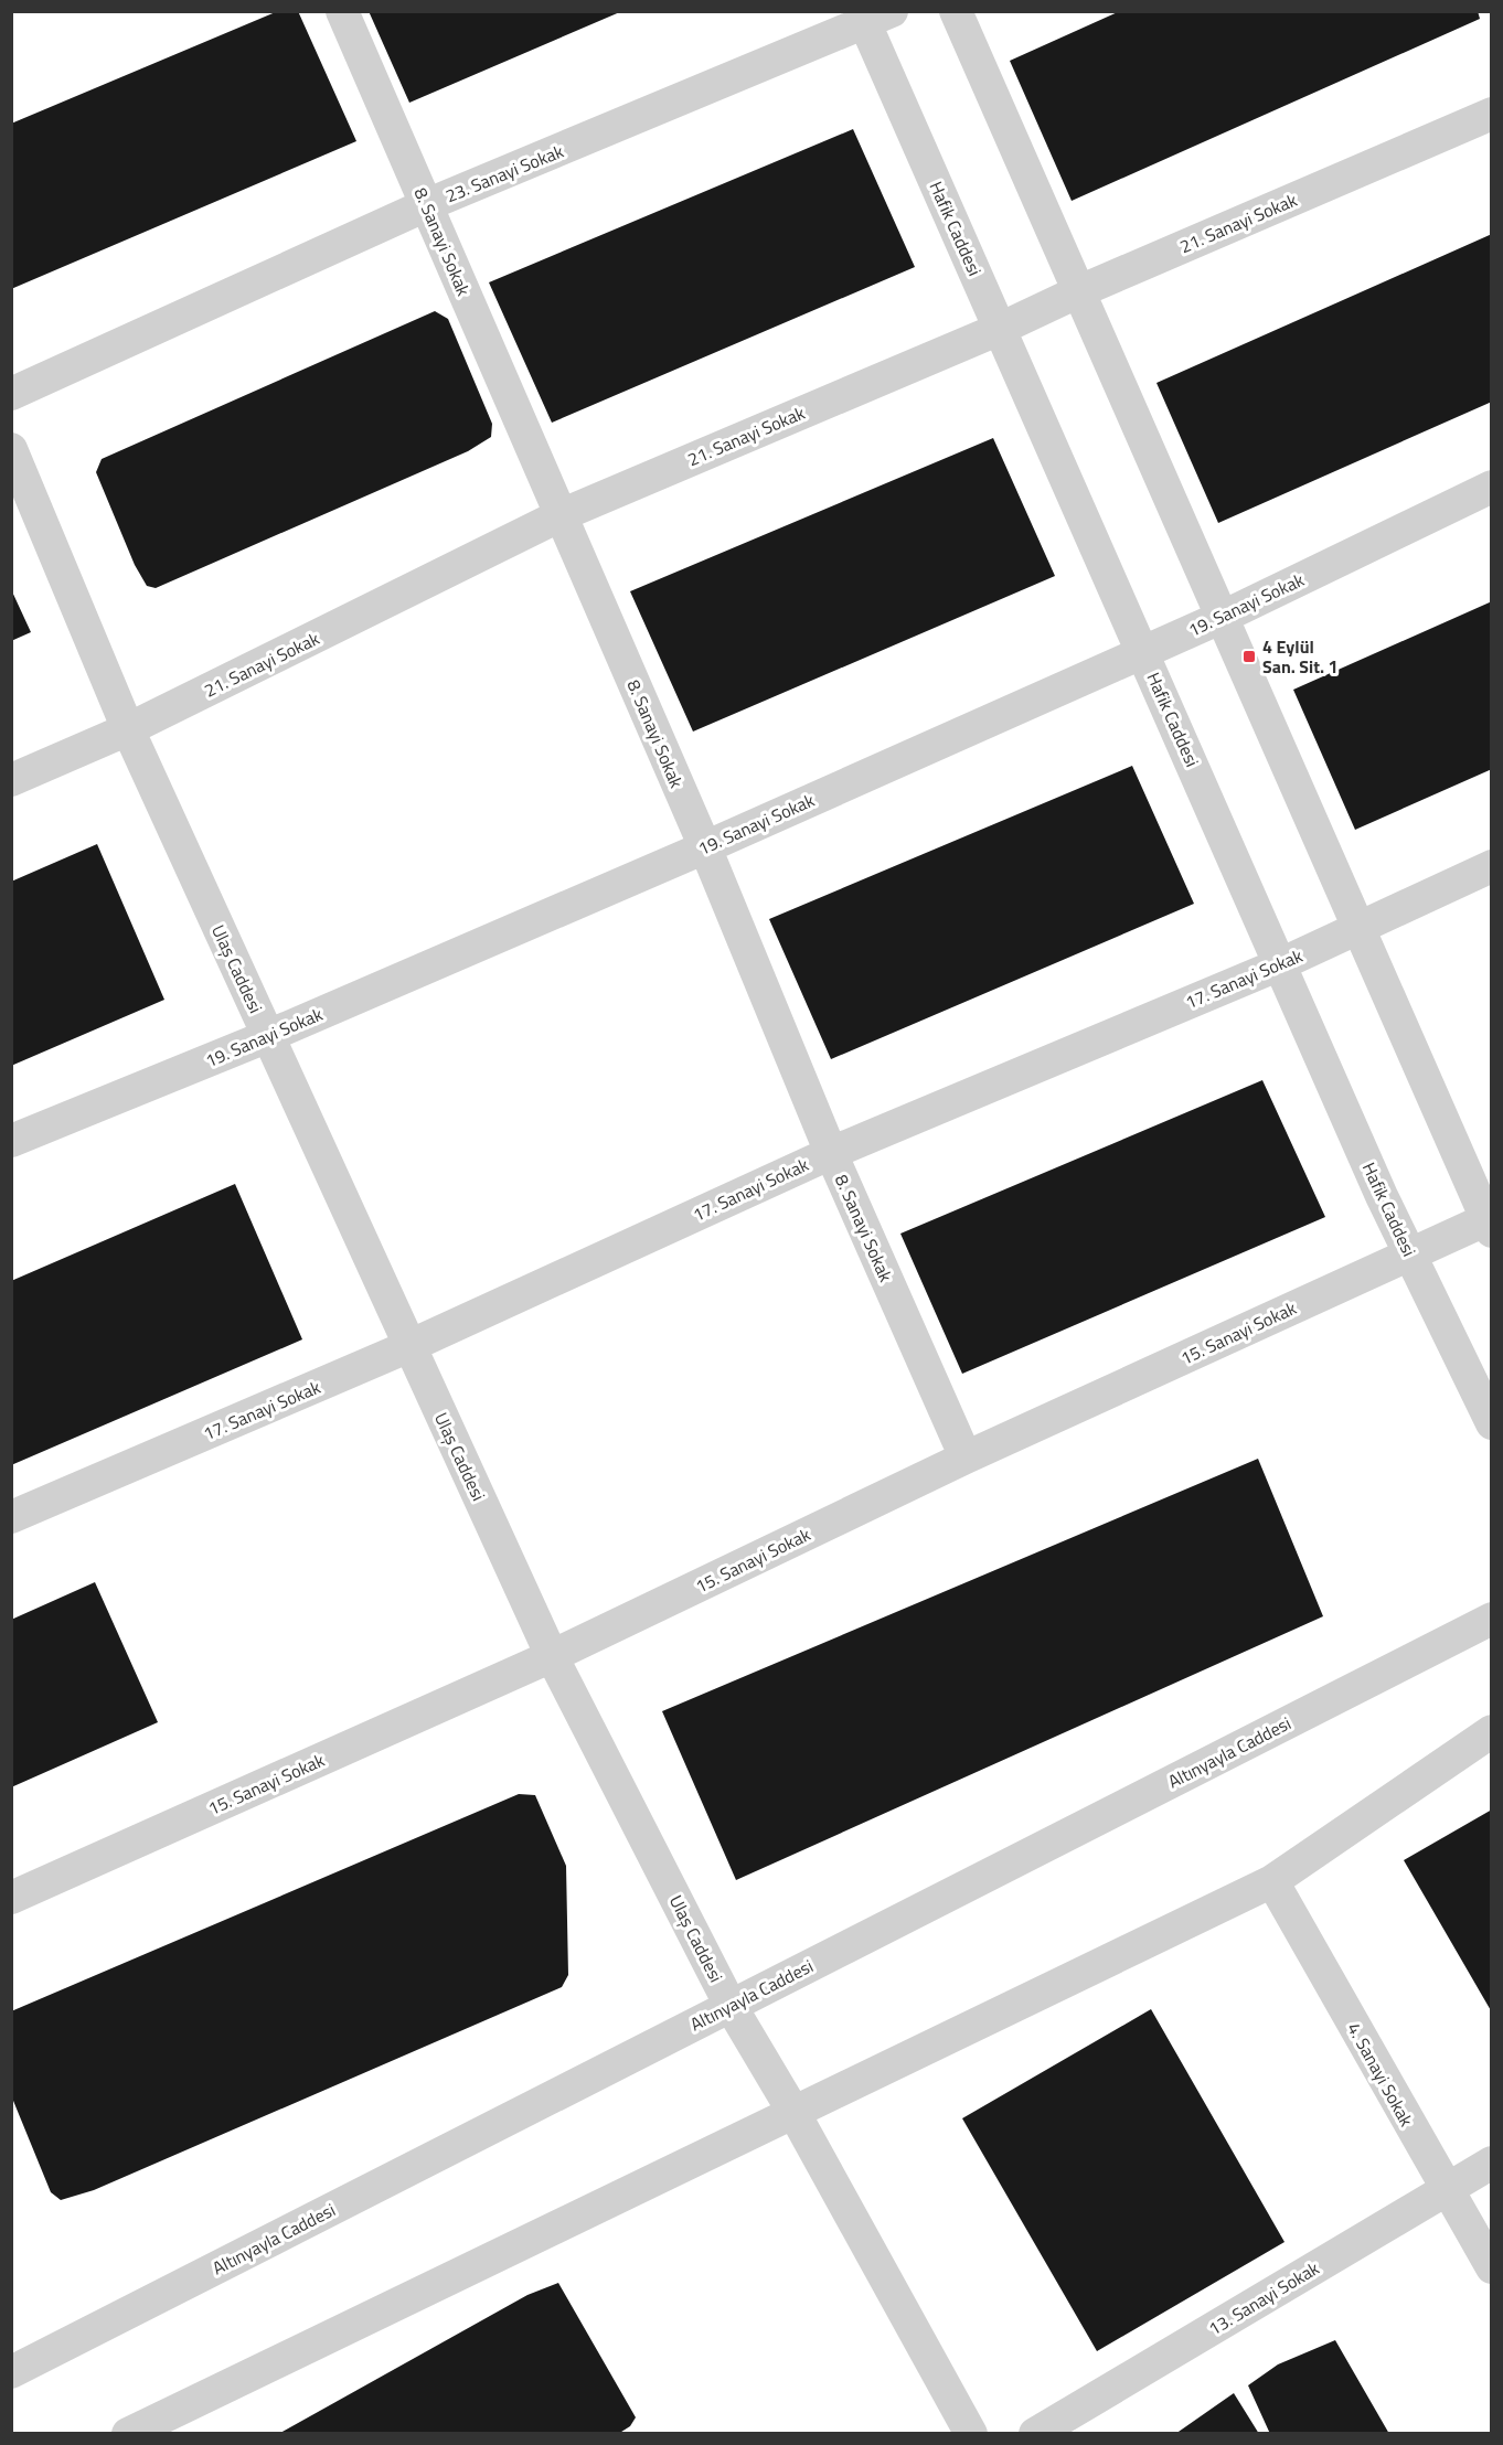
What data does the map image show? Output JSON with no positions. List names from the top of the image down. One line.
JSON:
{"streets":{"street":["23. Sanayi Sokak","21. Sanayi Sokak","Hafik Caddesi","8. Sanayi Sokak","19. Sanayi Sokak","Ulaş Caddesi","17. Sanayi Sokak","15. Sanayi Sokak","Altınyayla Caddesi","4. Sanayi Sokak","13. Sanayi Sokak"]},"crossings":[["23. Sanayi Sokak","Hafik Caddesi"],["23. Sanayi Sokak","8. Sanayi Sokak"],["21. Sanayi Sokak","Hafik Caddesi"],["21. Sanayi Sokak","8. Sanayi Sokak"],["21. Sanayi Sokak","Ulaş Caddesi"],["Hafik Caddesi","19. Sanayi Sokak"],["Hafik Caddesi","17. Sanayi Sokak"],["Hafik Caddesi","15. Sanayi Sokak"],["8. Sanayi Sokak","19. Sanayi Sokak"],["8. Sanayi Sokak","17. Sanayi Sokak"],["8. Sanayi Sokak","15. Sanayi Sokak"],["19. Sanayi Sokak","Ulaş Caddesi"],["Ulaş Caddesi","17. Sanayi Sokak"],["Ulaş Caddesi","15. Sanayi Sokak"],["Ulaş Caddesi","Altınyayla Caddesi"],["4. Sanayi Sokak","13. Sanayi Sokak"]],"places":{"transit":["4 Eylül San. Sit. 1"]}}
